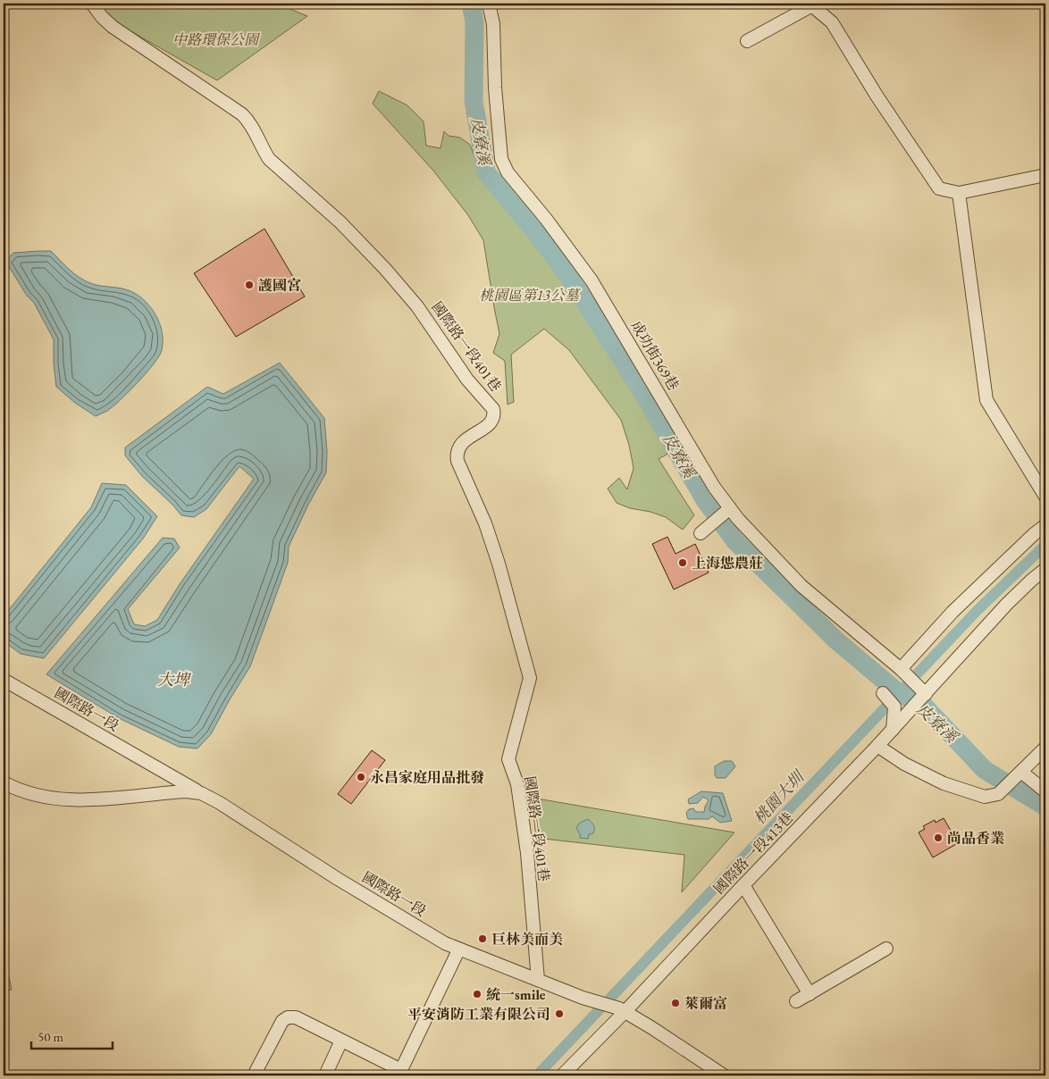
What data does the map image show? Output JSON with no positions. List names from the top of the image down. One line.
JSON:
{"streets":{"street":["國際路一段401巷","成功街369巷","國際路一段","國際路一段413巷"]},"crossings":[["國際路一段401巷","國際路一段"],["成功街369巷","國際路一段413巷"],["國際路一段","國際路一段413巷"]],"water":["皮寮溪","大埤","桃園大圳"],"parks":["中路環保公園","桃園區第13公墓"],"places":["護國宮","上海怹農莊","永昌家庭用品批發","尚品香業","巨林美而美","統一smile","萊爾富","平安消防工業有限公司"],"scale_bar":"50 m"}
